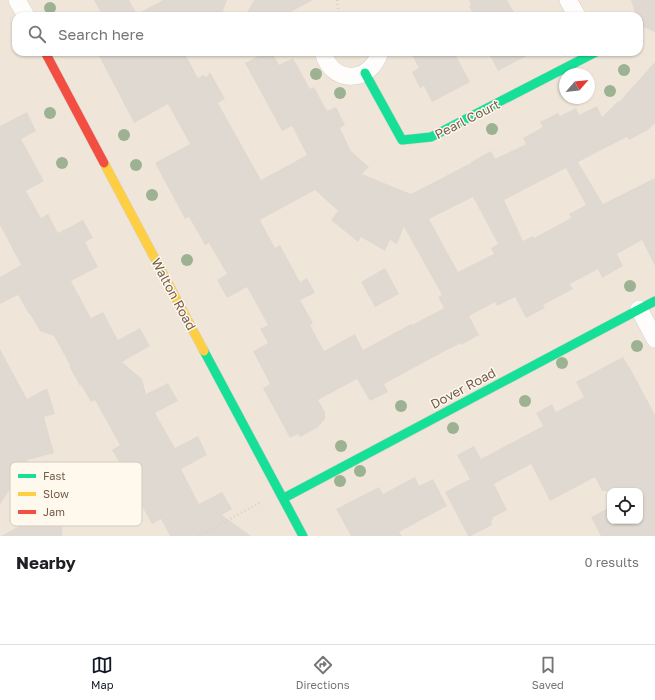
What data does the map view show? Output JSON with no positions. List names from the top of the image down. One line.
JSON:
{"streets":{"street":["Pearl Court","Walton Road","Dover Road"]},"crossings":[["Walton Road","Dover Road"]],"legend":["Fast","Slow","Jam"],"north":"top right","page":{"search":"Search here","heading":["Nearby","0 results"],"nav":["Map","Directions","Saved"]}}
